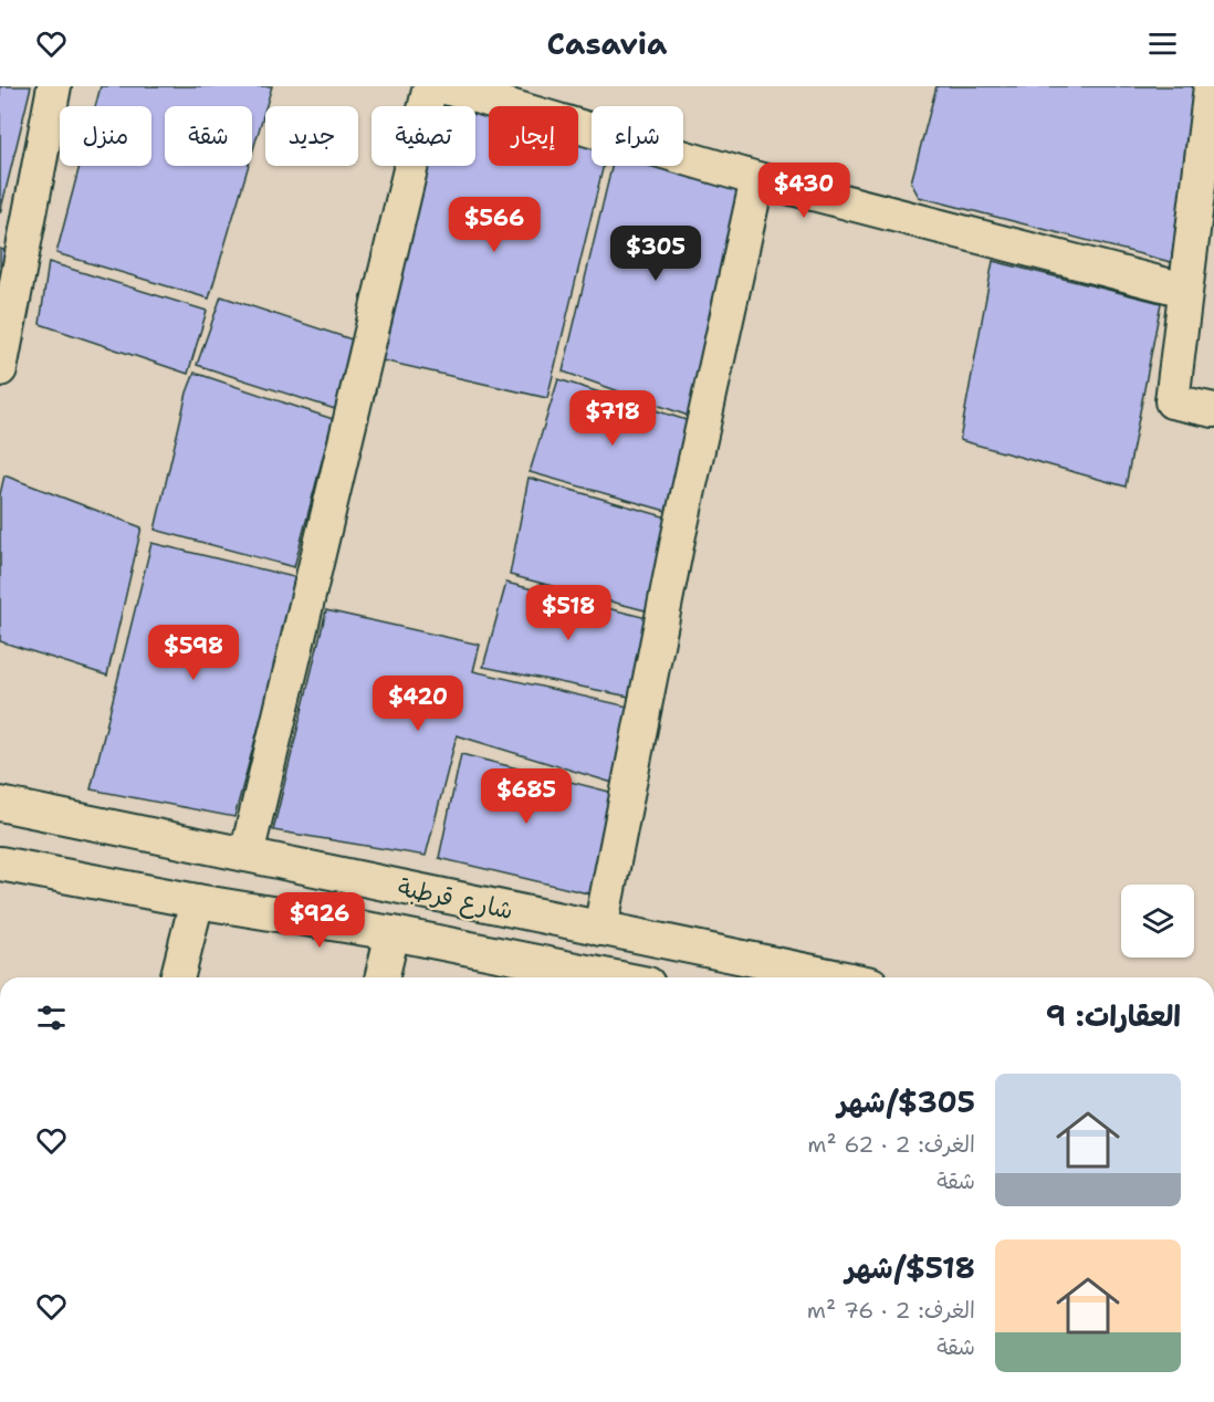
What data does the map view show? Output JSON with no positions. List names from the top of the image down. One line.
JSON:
{"streets":{"street":["شارع قرطبة"]},"page":{"header":"Casavia","chip":["شراء","إيجار","تصفية","جديد","شقة","منزل"],"price":["$430","$566","$305","$718","$518","$598","$420","$685","$926"],"heading":"العقارات: 9","list":[{"name":"$305/شهر","note":"الغرف: 2 · 62 m² · شقة"},{"name":"$518/شهر","note":"الغرف: 2 · 76 m² · شقة"}]}}
